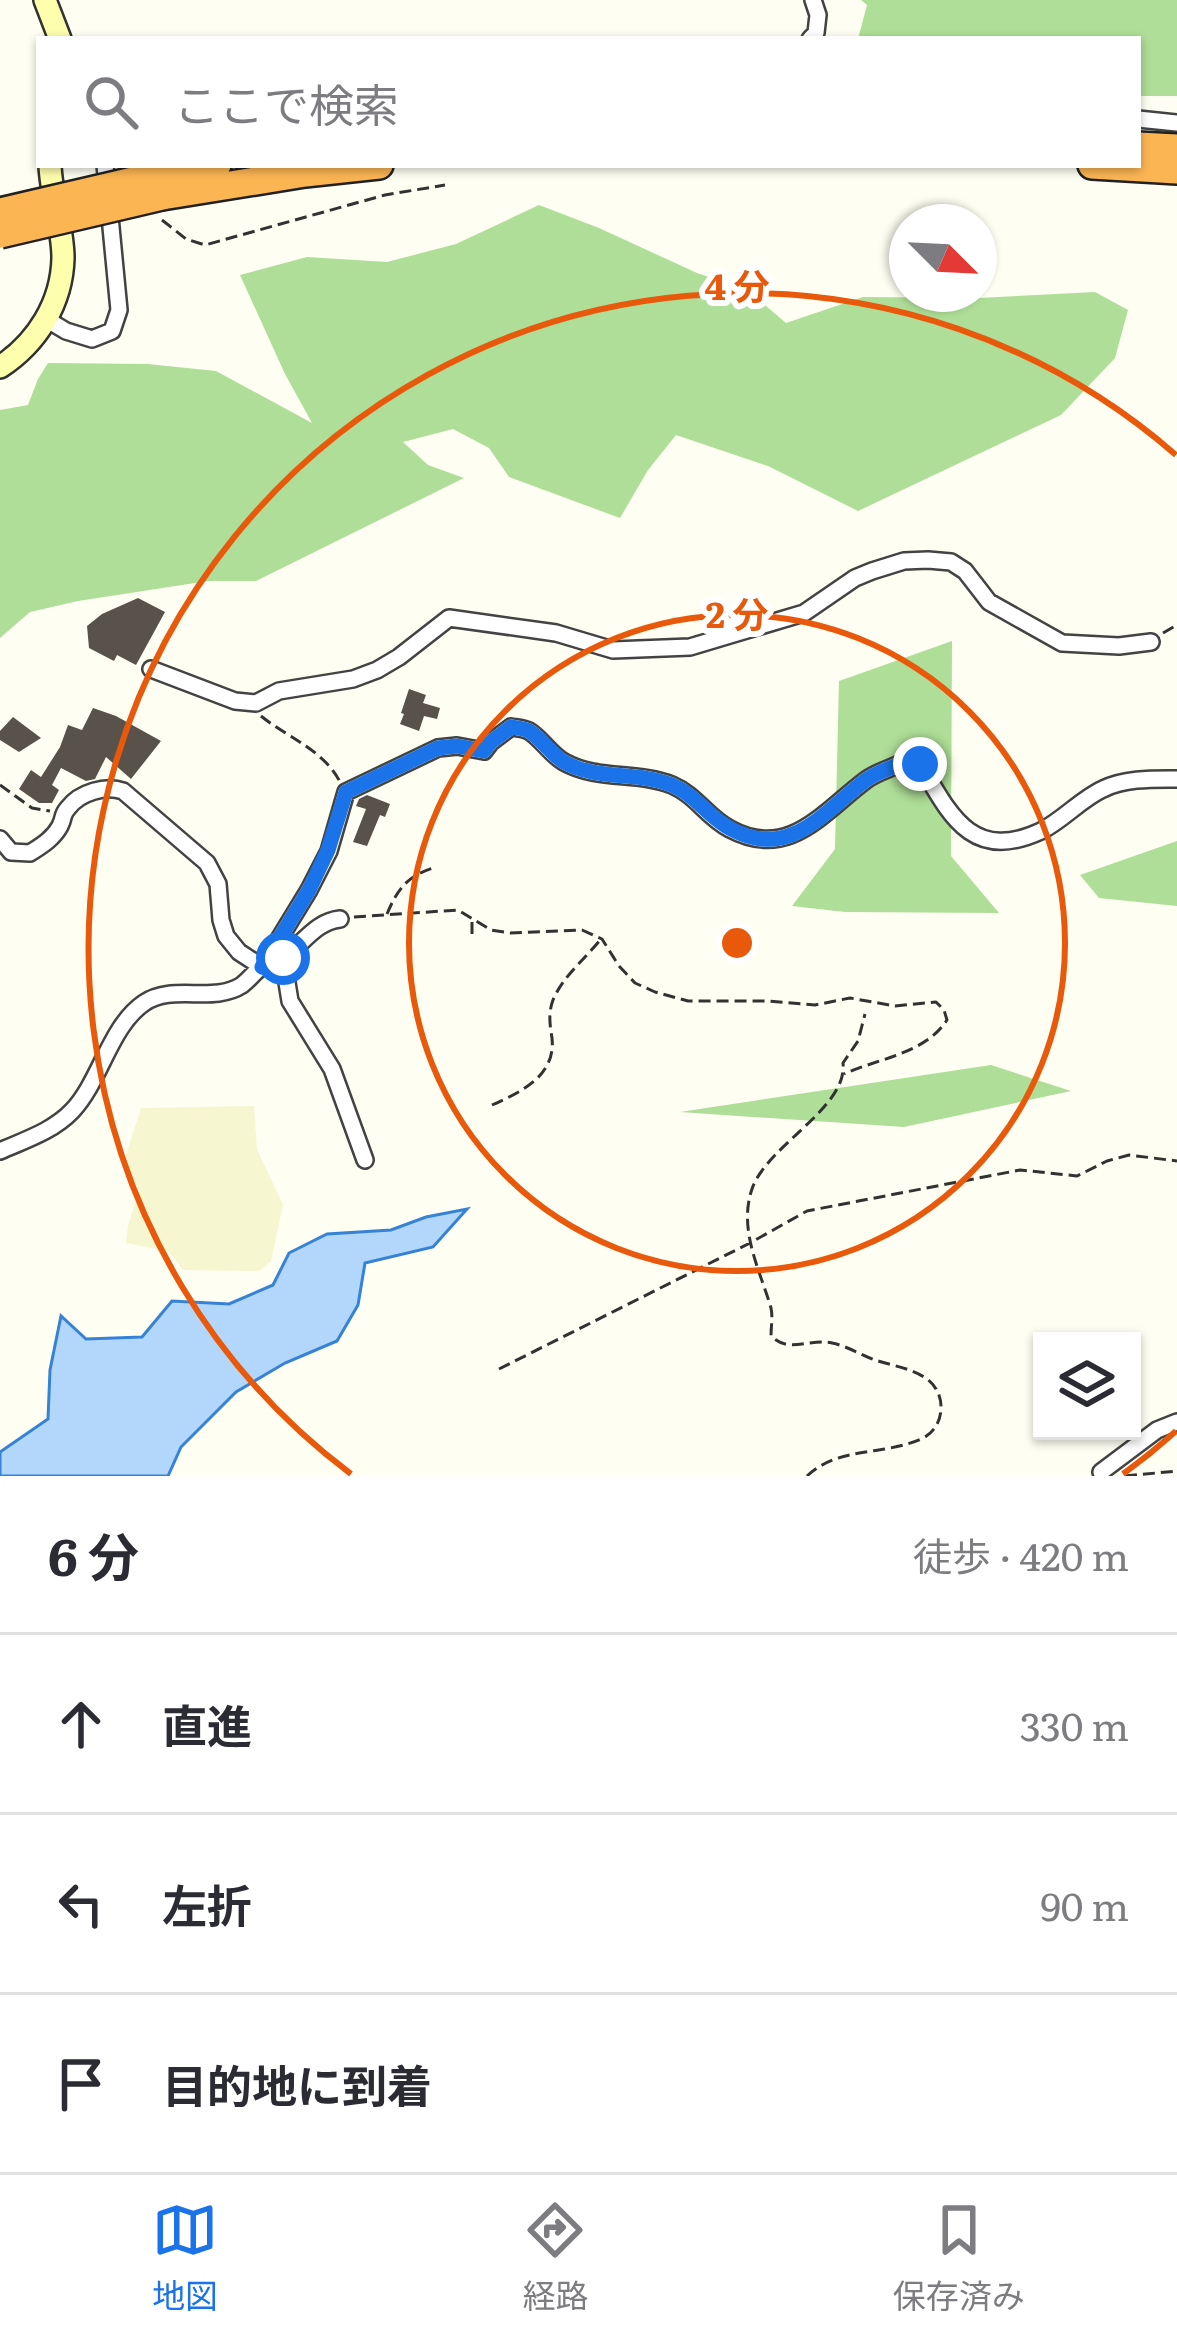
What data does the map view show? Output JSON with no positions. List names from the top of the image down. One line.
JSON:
{"north":"bottom right","page":{"search":"ここで検索","heading":["6 分","徒歩 · 420 m"],"list":[["直進","330 m"],["左折","90 m"],"目的地に到着"],"nav":["地図","経路","保存済み"]},"rings":["4 分","2 分"]}
